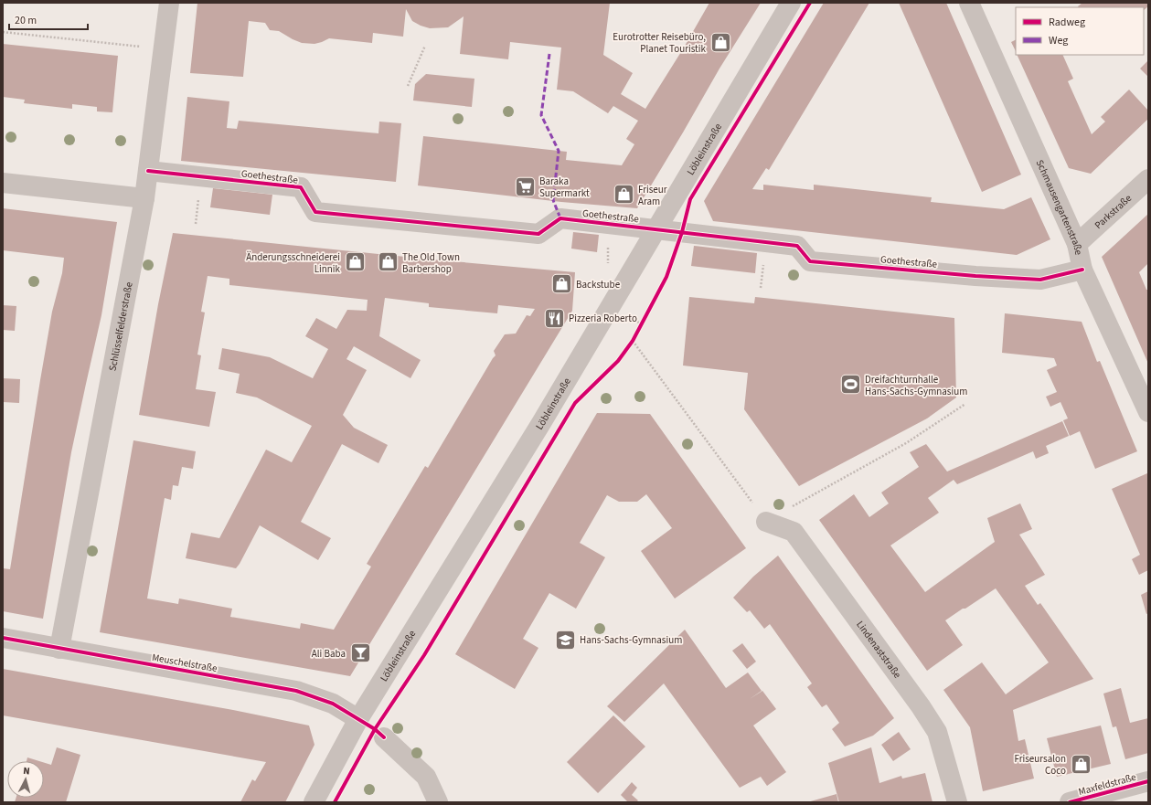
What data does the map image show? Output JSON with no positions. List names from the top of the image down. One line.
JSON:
{"streets":{"street":["Löbleinstraße","Goethestraße","Schmausengartenstraße","Parkstraße","Schlüsselfelderstraße","Lindenaststraße","Meuschelstraße","Maxfeldstraße"]},"crossings":[["Löbleinstraße","Goethestraße"],["Löbleinstraße","Meuschelstraße"],["Goethestraße","Schmausengartenstraße"],["Goethestraße","Schlüsselfelderstraße"],["Schmausengartenstraße","Parkstraße"],["Schlüsselfelderstraße","Meuschelstraße"]],"places":{"shop":["Eurotrotter Reisebüro, Planet Touristik","Friseur Aram","Änderungsschneiderei Linnik","The Old Town Barbershop","Backstube","Friseursalon Coco"],"supermarket":["Baraka Supermarkt"],"restaurant":["Pizzeria Roberto"],"sports":["Dreifachturnhalle Hans-Sachs-Gymnasium"],"school or university":["Hans-Sachs-Gymnasium"],"bar":["Ali Baba"]},"legend":["Radweg","Weg"],"scale_bar":"20 m","north":"top"}
